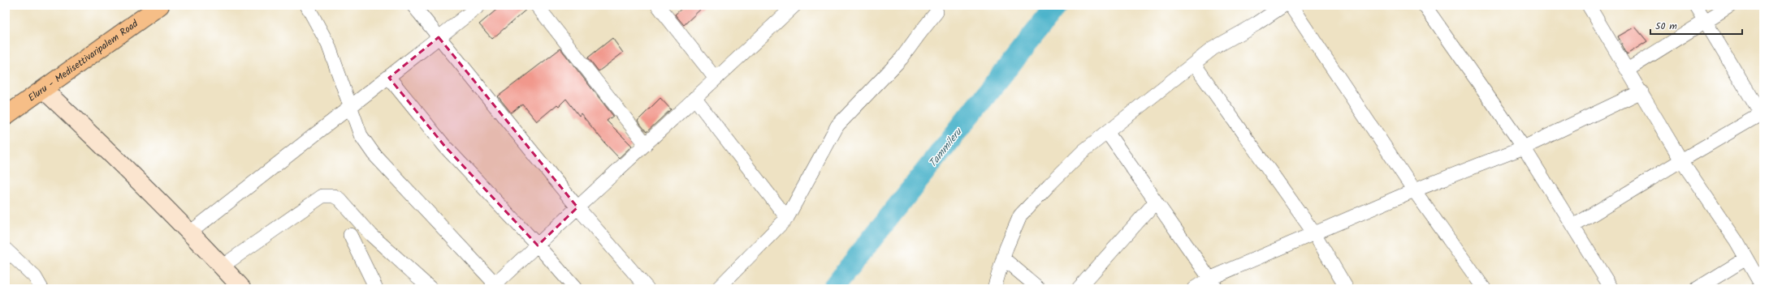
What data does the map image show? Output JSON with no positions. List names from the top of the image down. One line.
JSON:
{"streets":{"main road":["Eluru - Medisettivaripalem Road"]},"water":["Tammileru"],"scale_bar":"50 m"}
